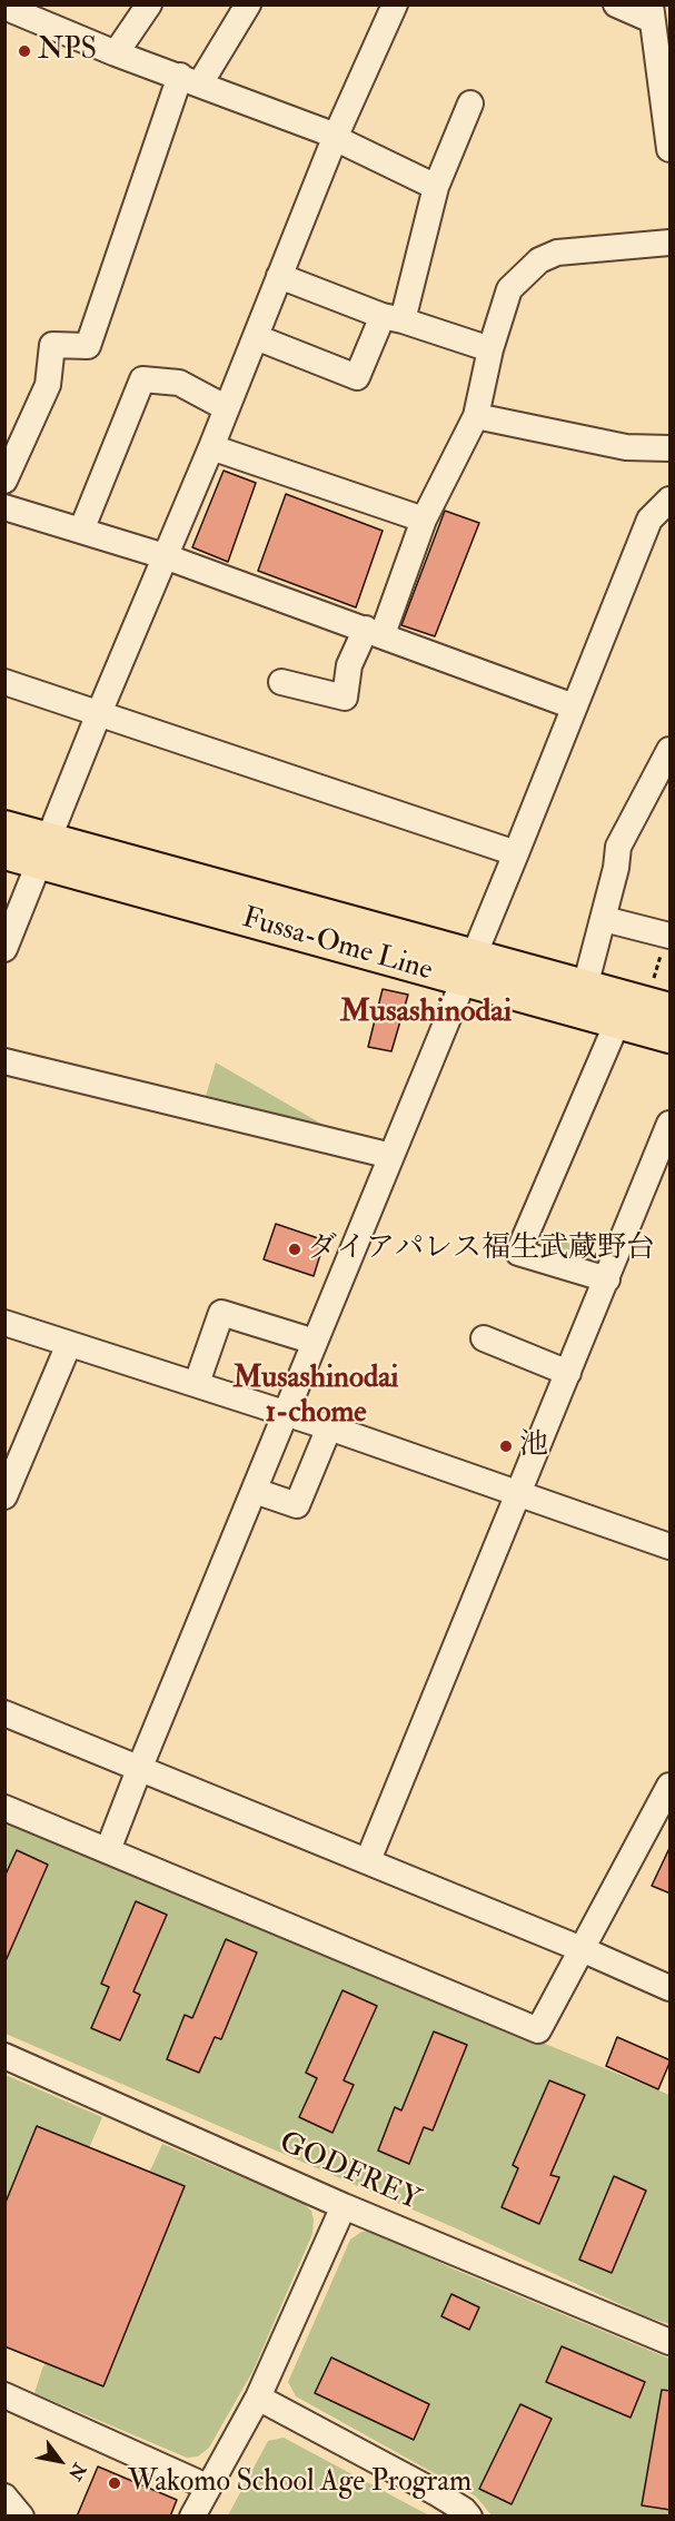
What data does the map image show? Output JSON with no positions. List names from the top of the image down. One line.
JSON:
{"streets":{"main road":["Fussa-Ome Line"],"street":["GODFREY"]},"districts":["Musashinodai","Musashinodai 1-chome"],"places":["NPS","ダイアパレス福生武蔵野台","池","Wakomo School Age Program"],"north":"bottom right"}
